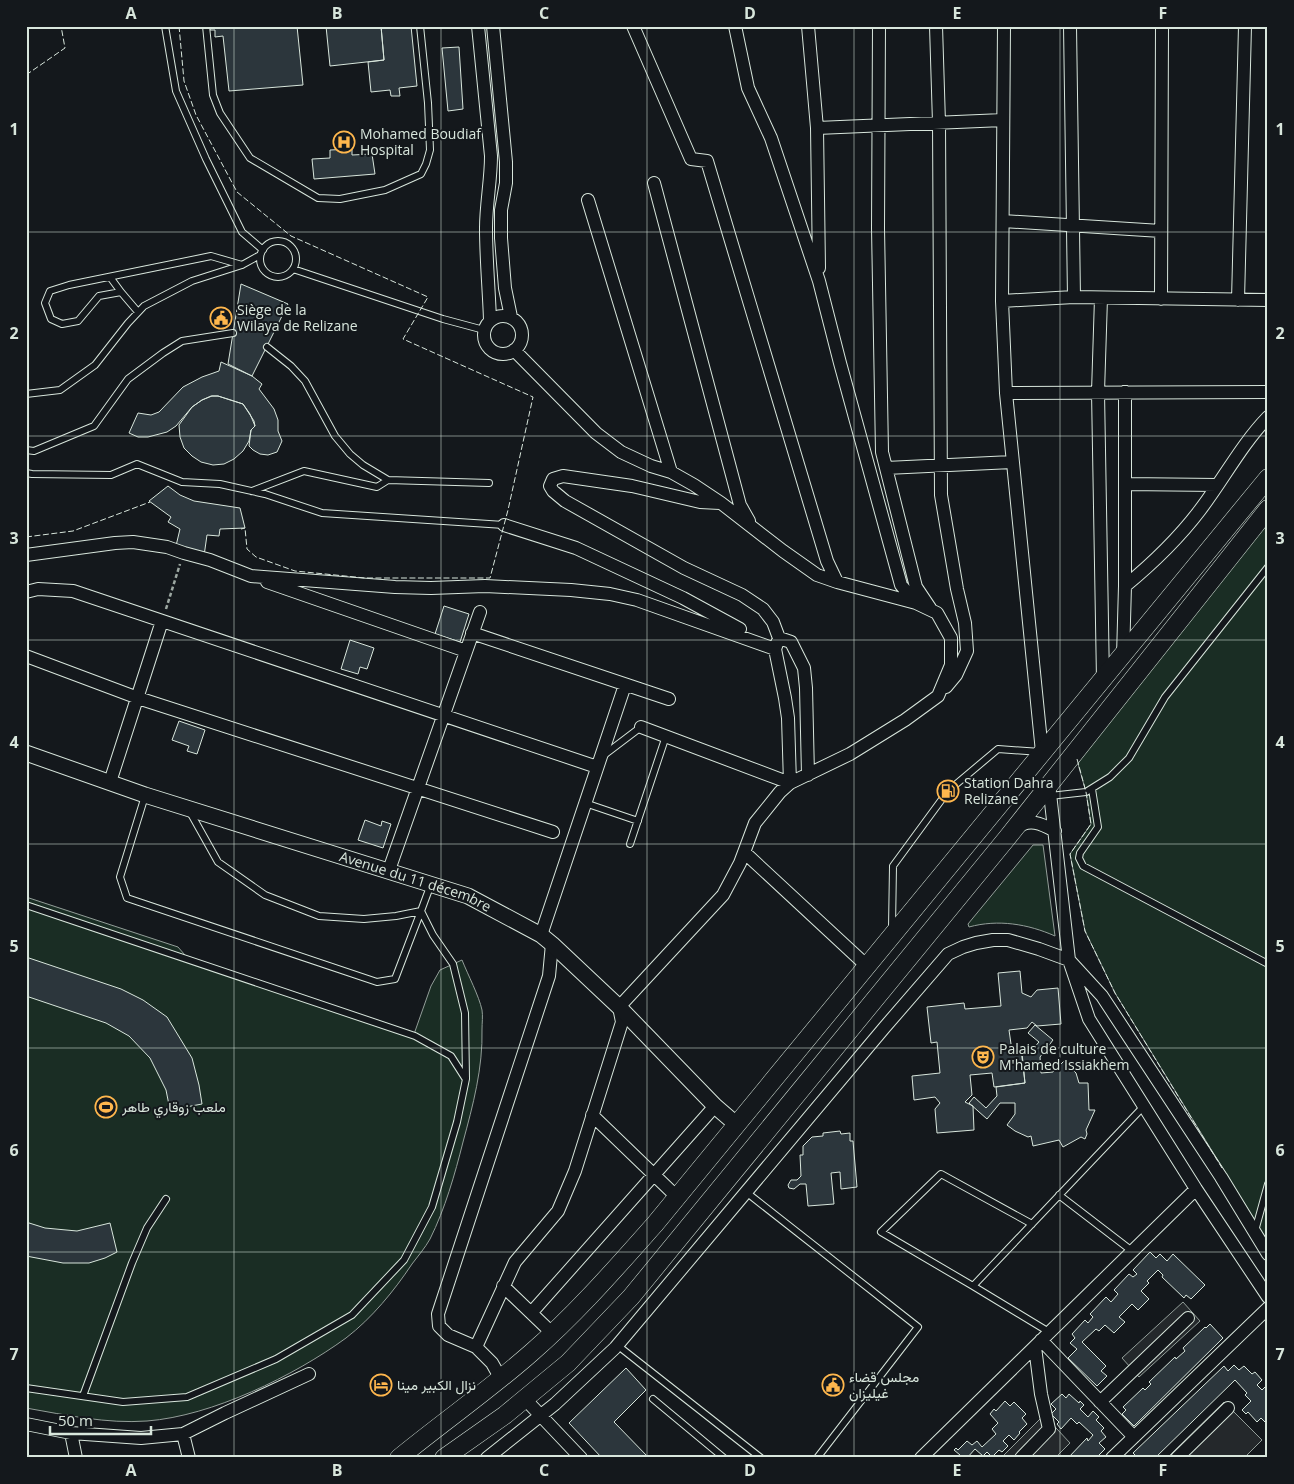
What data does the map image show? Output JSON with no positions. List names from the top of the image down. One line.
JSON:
{"streets":{"street":["Avenue du 11 décembre"]},"places":{"hospital":["Mohamed Boudiaf Hospital"],"public building":["Siège de la Wilaya de Relizane","مجلس قضاء غيليزان"],"fuel station":["Station Dahra Relizane"],"theatre":["Palais de culture M'hamed Issiakhem"],"sports":["ملعب زوقاري طاهر"],"hotel":["نزال الكبير مينا"]},"scale_bar":"50 m","grid":{"columns":["A","B","C","D","E","F"],"rows":["1","2","3","4","5","6","7"]}}
